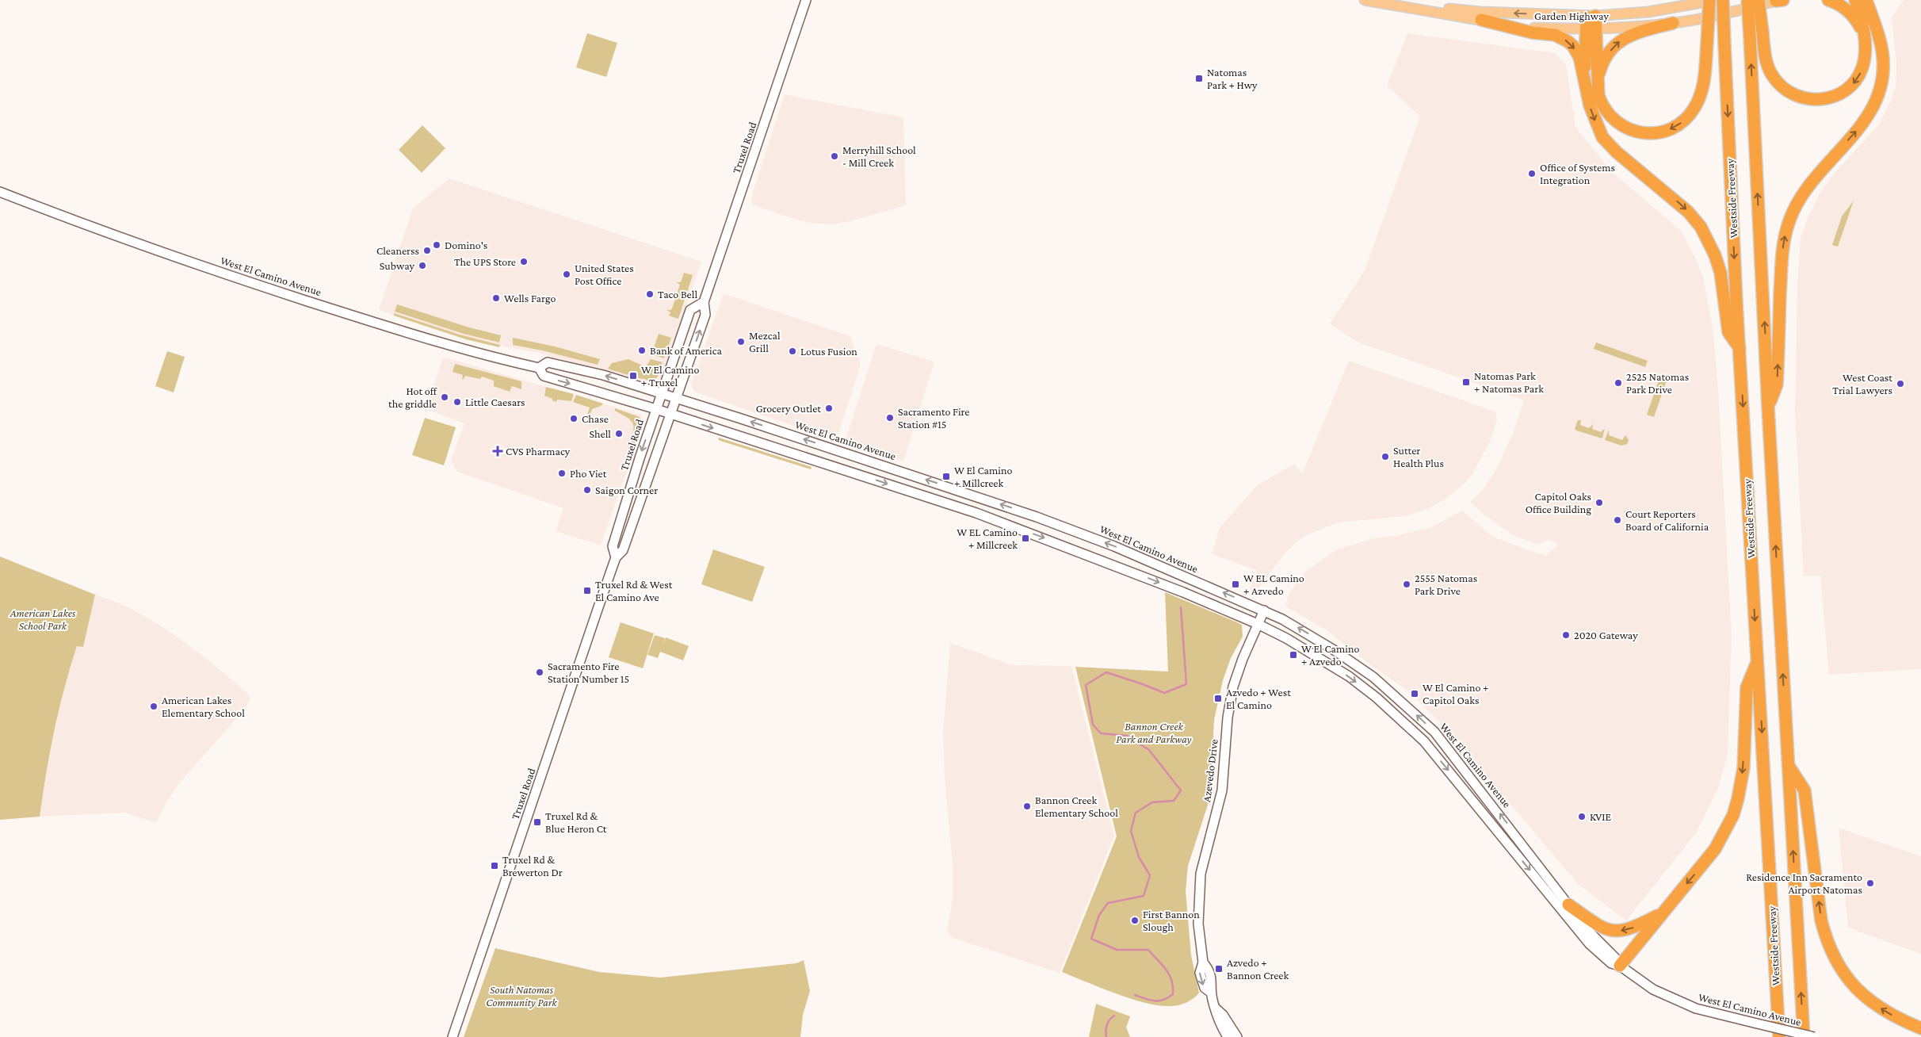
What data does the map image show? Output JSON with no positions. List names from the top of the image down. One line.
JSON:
{"streets":{"highway":["Westside Freeway"],"main road":["Garden Highway","Truxel Road","West El Camino Avenue","Azevedo Drive"]},"crossings":[["Truxel Road","West El Camino Avenue"],["West El Camino Avenue","Azevedo Drive"]],"parks":["American Lakes School Park","Bannon Creek Park and Parkway","South Natomas Community Park"],"places":{"transit":["Natomas Park + Hwy","W El Camino + Truxel","Natomas Park + Natomas Park","W El Camino + Millcreek","W EL Camino + Millcreek","W EL Camino + Azvedo","Truxel Rd & West El Camino Ave","W El Camino + Azvedo","W El Camino + Capitol Oaks","Azvedo + West El Camino","Truxel Rd & Blue Heron Ct","Truxel Rd & Brewerton Dr","Azvedo + Bannon Creek"],"other":["Merryhill School - Mill Creek","Office of Systems Integration","Domino's","Cleanerss","The UPS Store","Subway","United States Post Office","Taco Bell","Wells Fargo","Mezcal Grill","Bank of America","Lotus Fusion","2525 Natomas Park Drive","West Coast Trial Lawyers","Hot off the griddle","Little Caesars","Grocery Outlet","Sacramento Fire Station #15","Chase","Shell","Sutter Health Plus","Pho Viet","Saigon Corner","Capitol Oaks Office Building","Court Reporters Board of California","2555 Natomas Park Drive","2020 Gateway","Sacramento Fire Station Number 15","American Lakes Elementary School","Bannon Creek Elementary School","KVIE","Residence Inn Sacramento Airport Natomas","First Bannon Slough"],"health":["CVS Pharmacy"]}}
